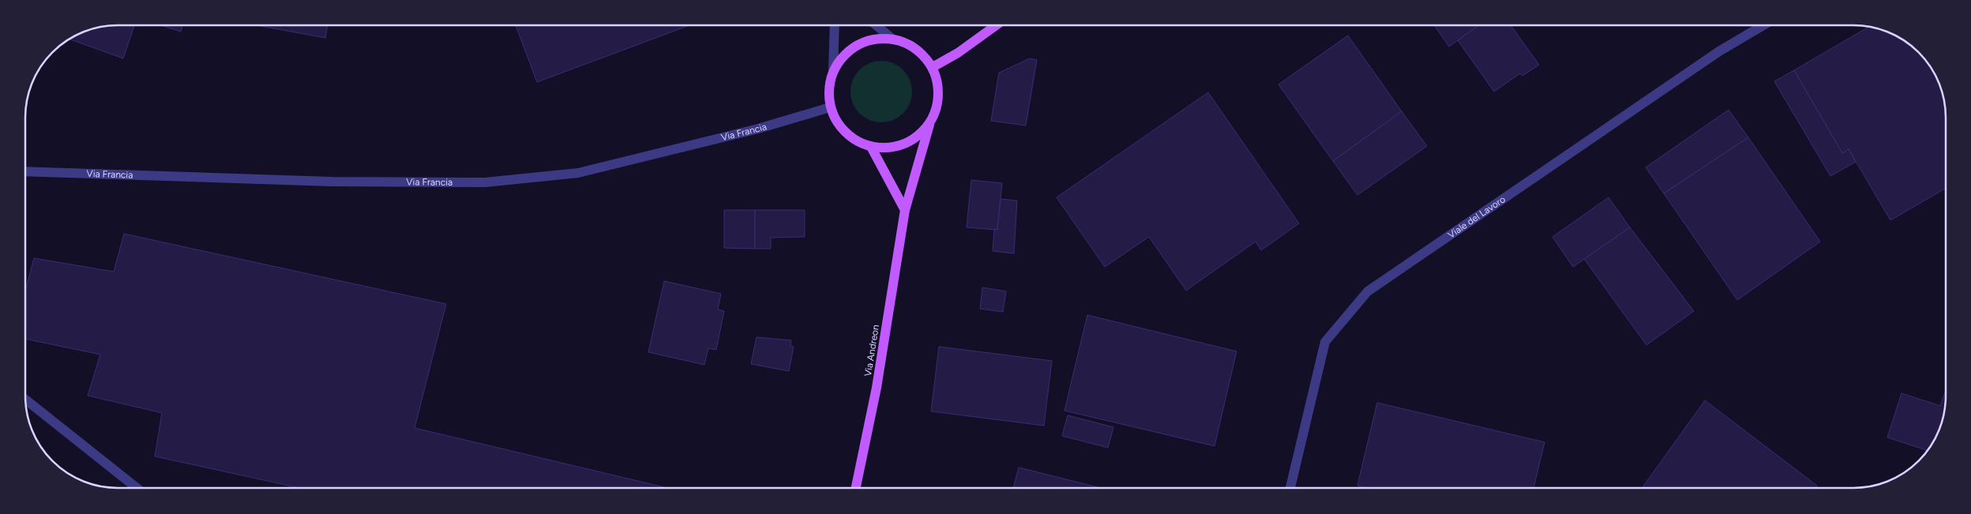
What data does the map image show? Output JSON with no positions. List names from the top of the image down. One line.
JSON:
{"streets":{"main road":["Via Andreon"],"street":["Via Francia","Viale del Lavoro"]},"crossings":[["Via Francia","Via Andreon"]]}
